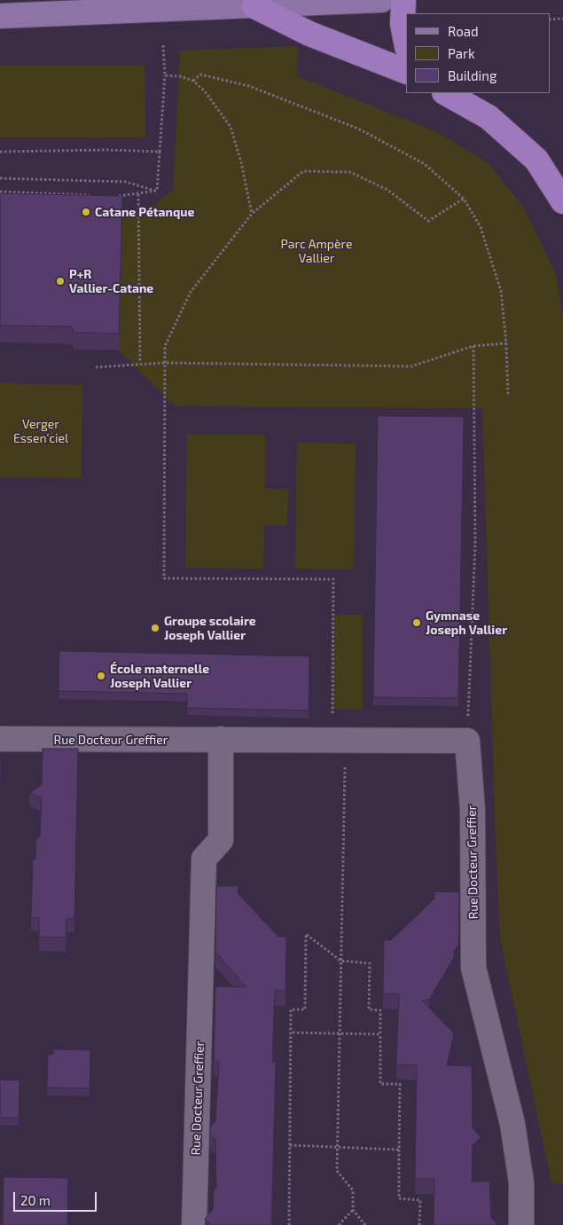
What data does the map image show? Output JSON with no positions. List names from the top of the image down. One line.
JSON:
{"streets":{"street":["Rue Docteur Greffier"]},"parks":["Parc Ampère Vallier","Verger Essen'ciel"],"places":["Catane Pétanque","P+R Vallier-Catane","Gymnase Joseph Vallier","Groupe scolaire Joseph Vallier","École maternelle Joseph Vallier"],"legend":["Road","Park","Building"],"scale_bar":"20 m"}
